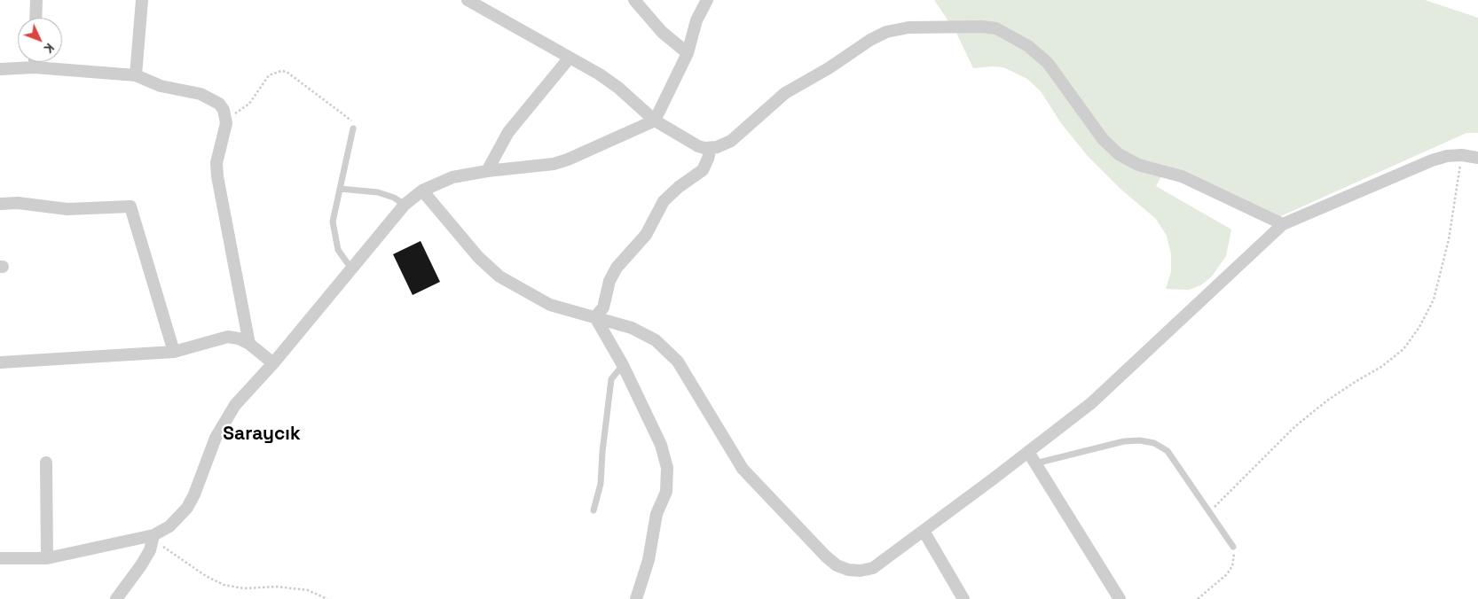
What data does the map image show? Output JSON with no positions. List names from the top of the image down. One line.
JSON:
{"districts":["Saraycık"],"north":"bottom right"}
